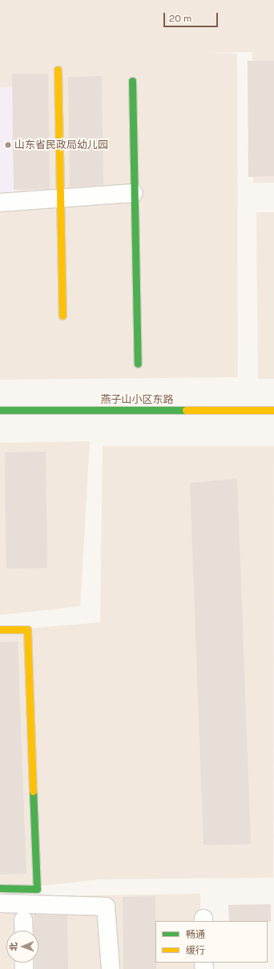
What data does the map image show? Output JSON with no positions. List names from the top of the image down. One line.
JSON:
{"streets":{"street":["燕子山小区东路"]},"places":["山东省民政局幼儿园"],"legend":["畅通","缓行"],"scale_bar":"20 m","north":"left"}
